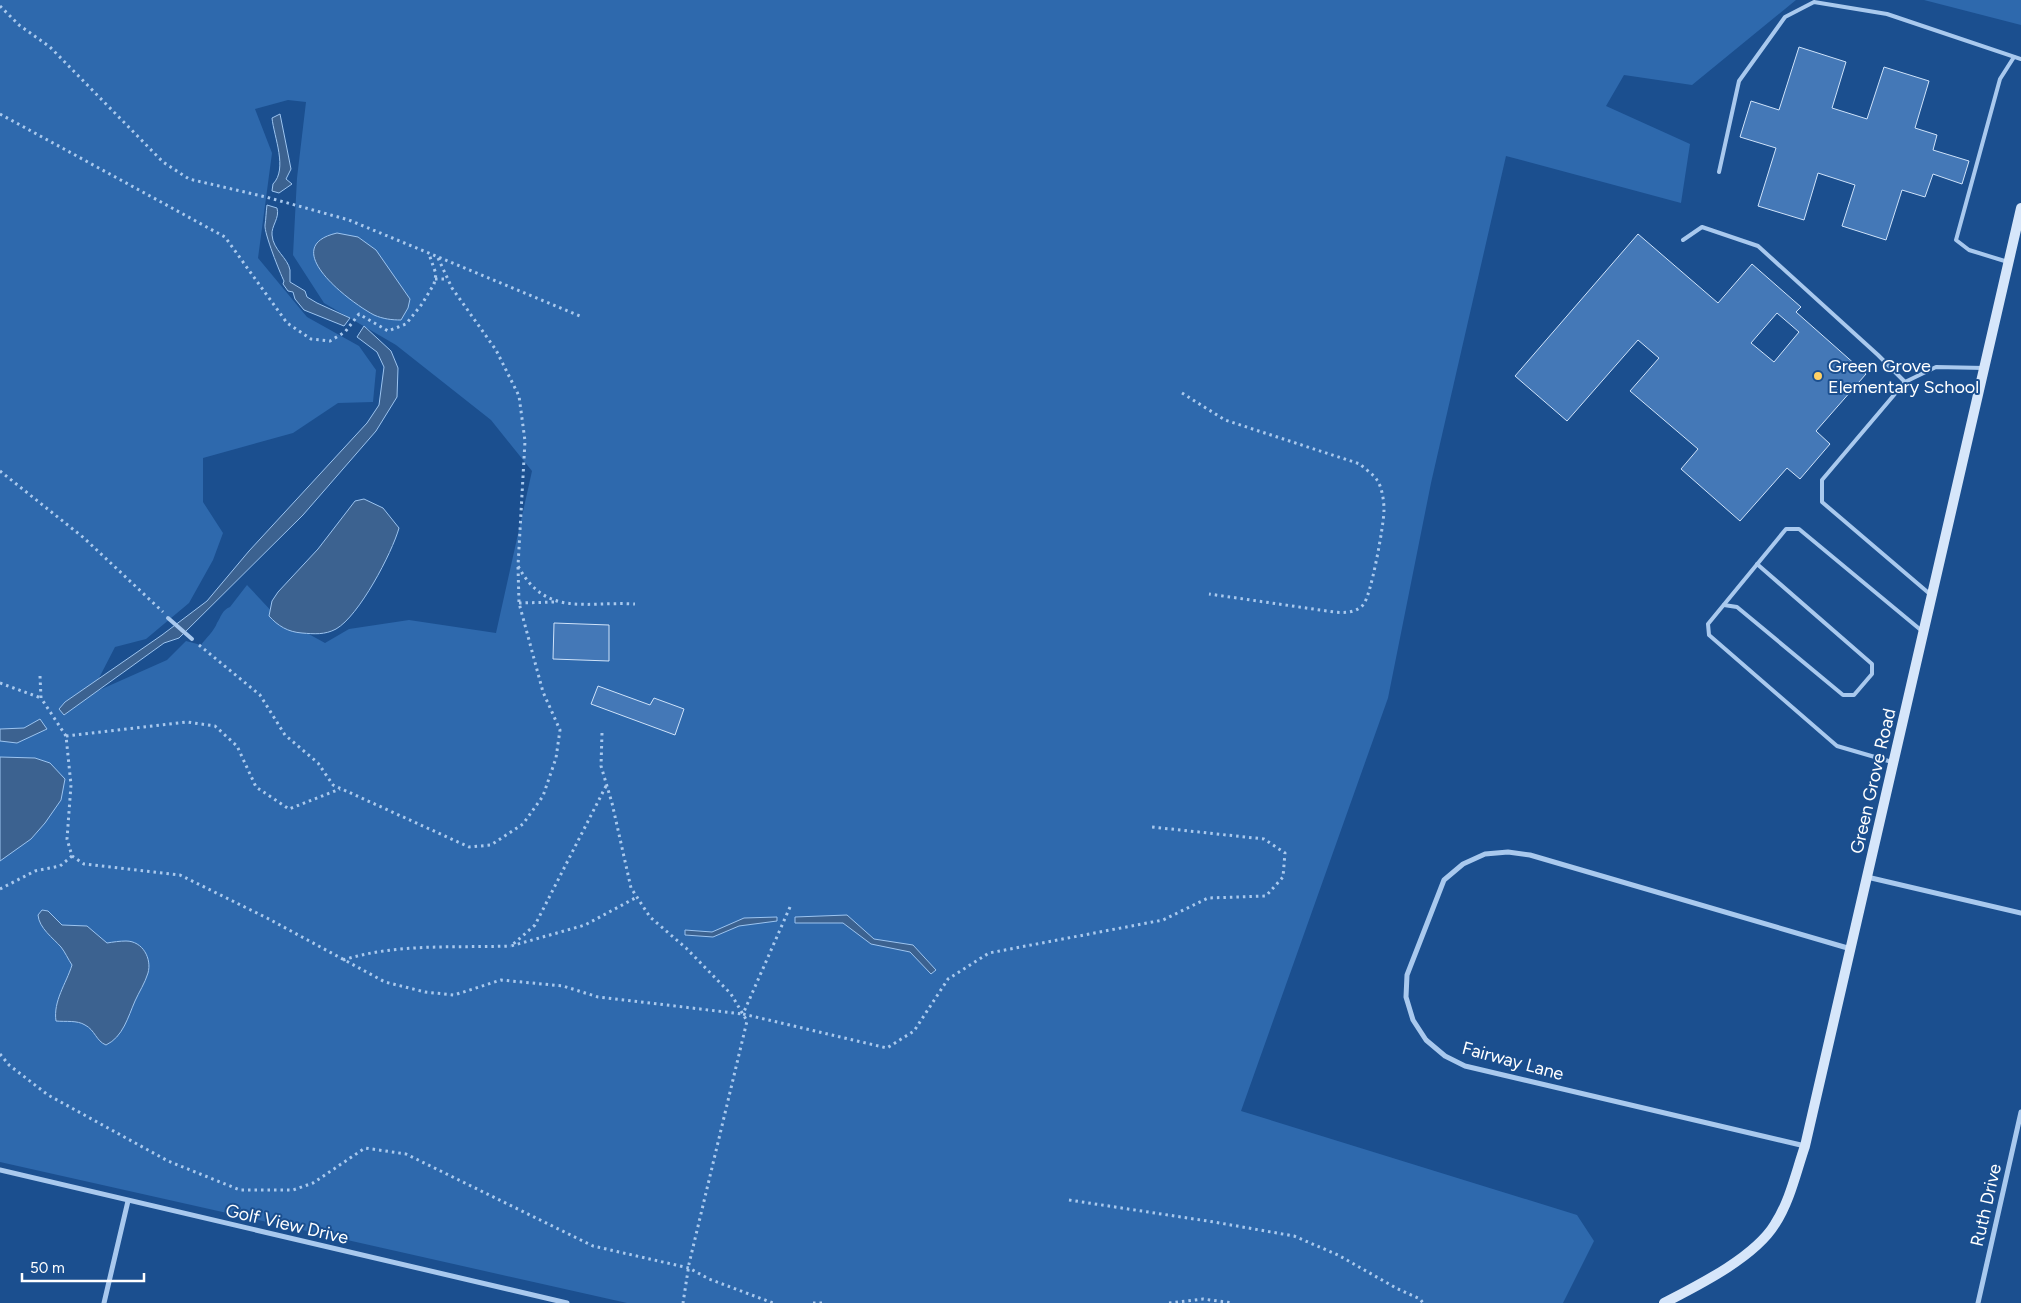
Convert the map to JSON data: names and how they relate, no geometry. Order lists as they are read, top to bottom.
{
  "streets": {
    "street": [
      "Green Grove Road",
      "Fairway Lane",
      "Ruth Drive",
      "Golf View Drive"
    ]
  },
  "crossings": [
    ["Green Grove Road", "Fairway Lane"]
  ],
  "places": ["Green Grove Elementary School"],
  "scale_bar": "50 m"
}
